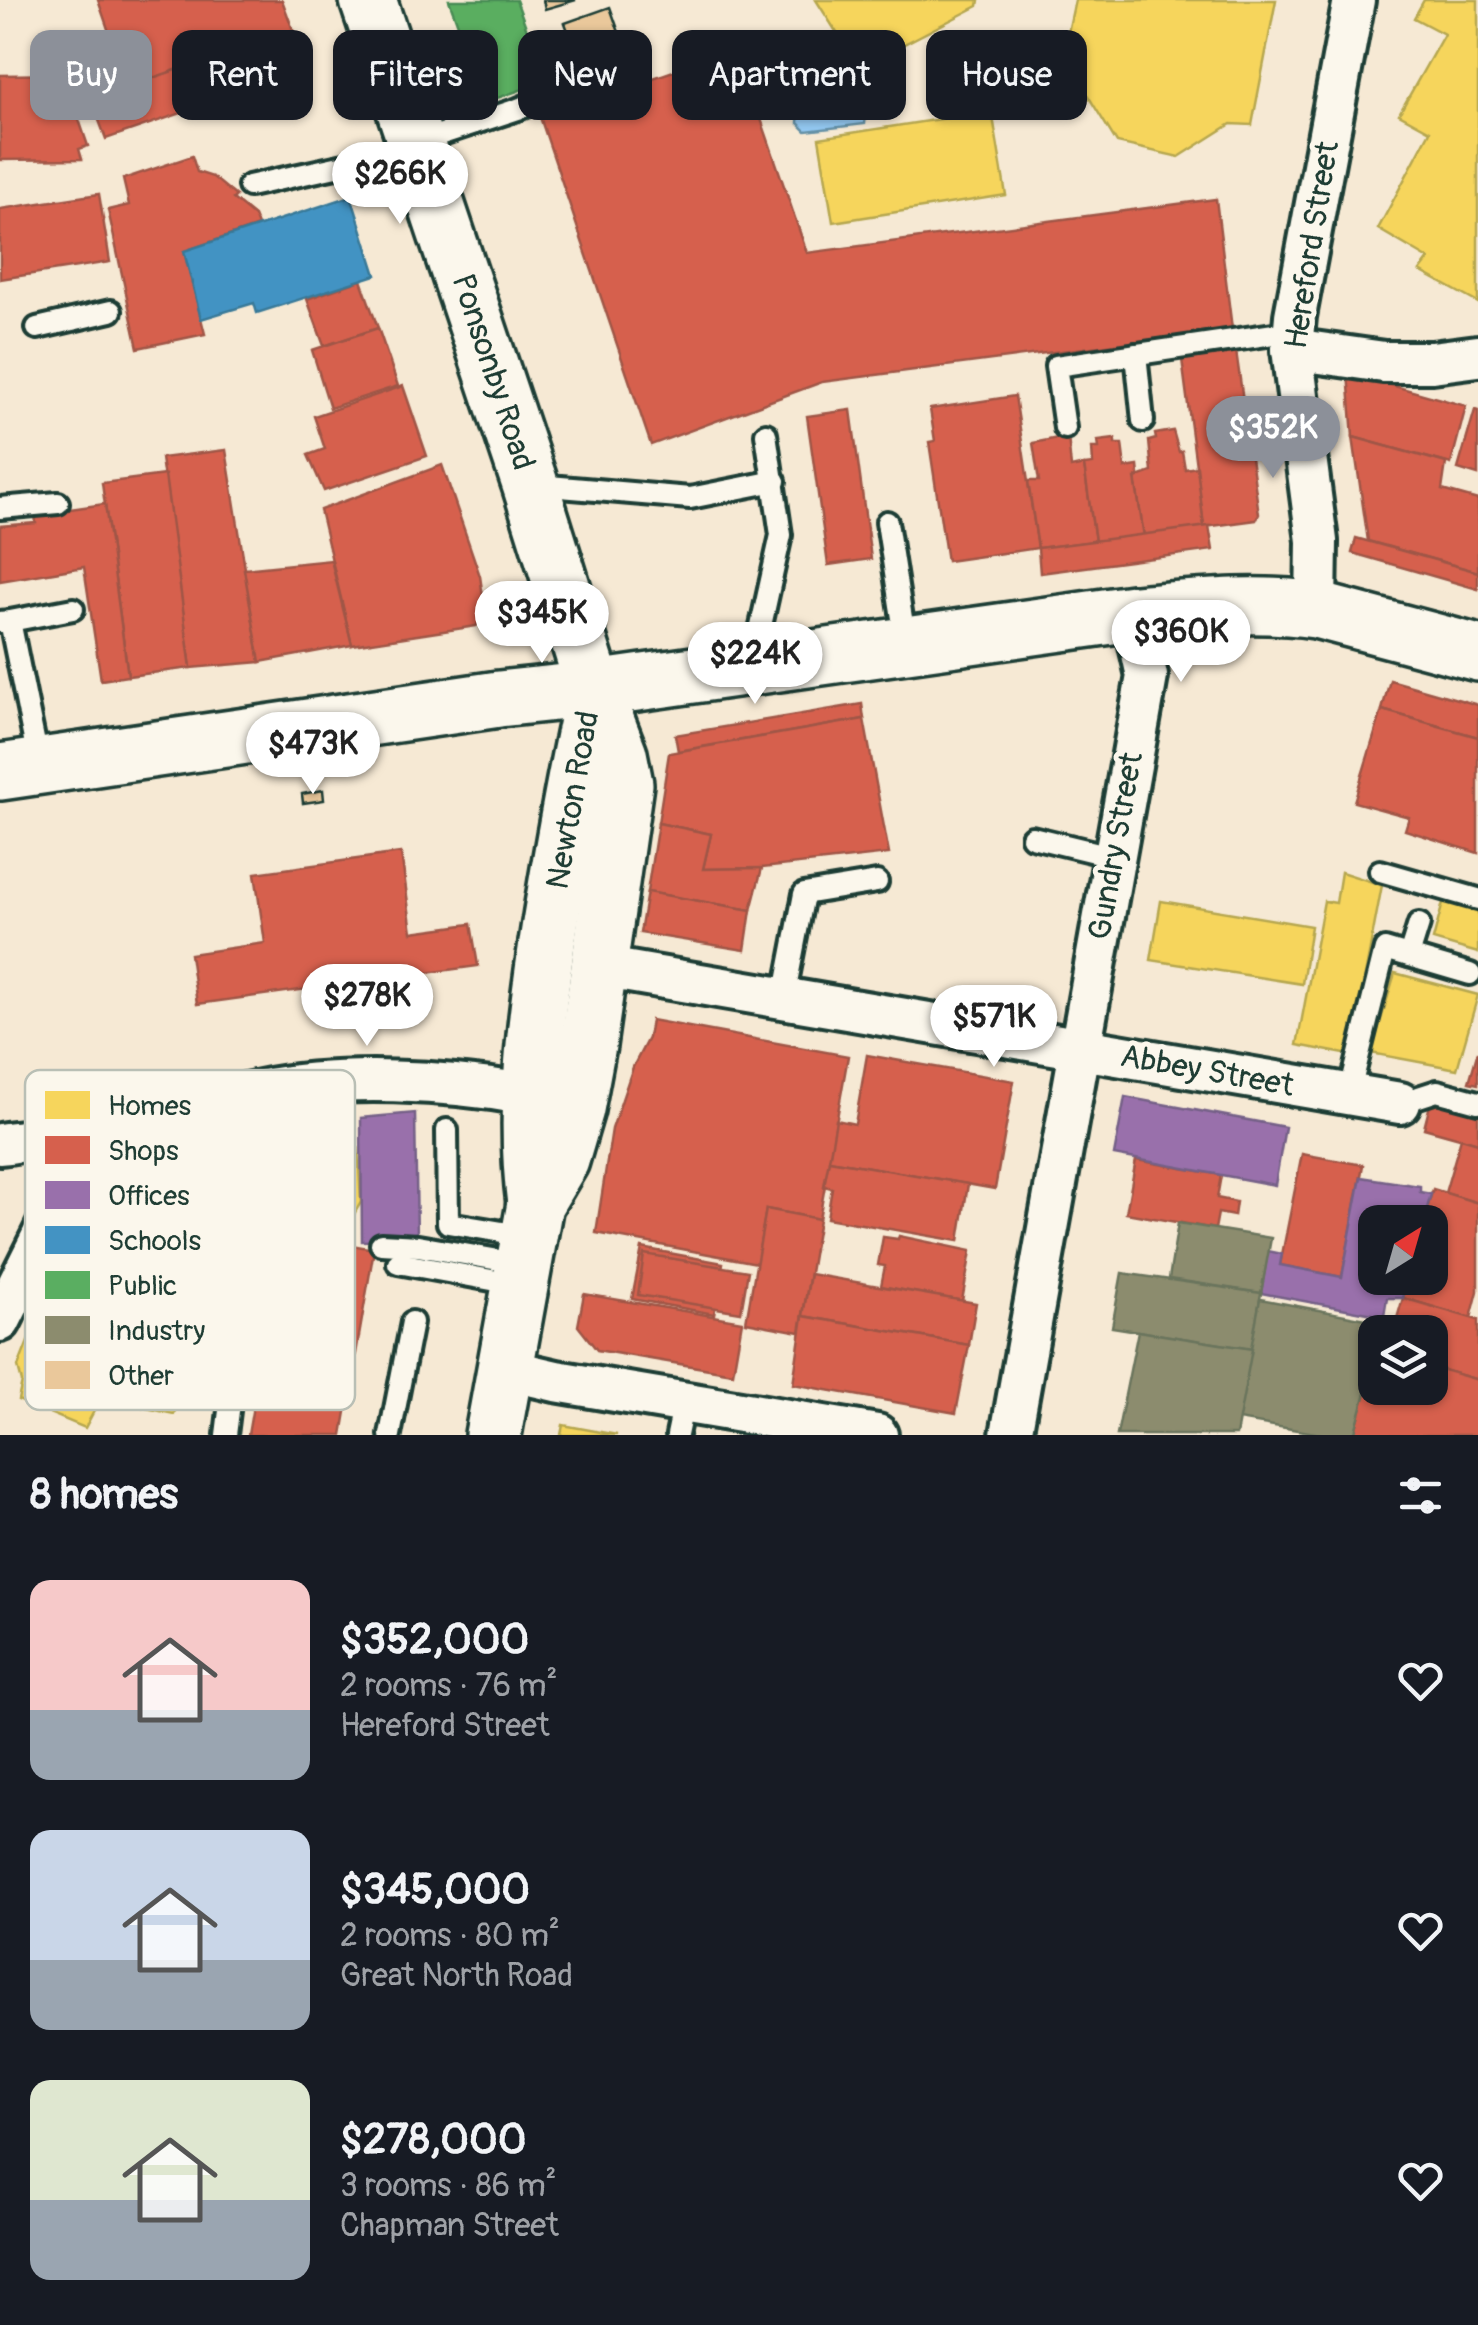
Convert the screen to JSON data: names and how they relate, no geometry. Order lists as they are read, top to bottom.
{
  "streets": {
    "main road": ["Ponsonby Road", "Newton Road"],
    "street": ["Hereford Street", "Gundry Street", "Abbey Street"]
  },
  "crossings": [
    ["Ponsonby Road", "Newton Road"],
    ["Newton Road", "Abbey Street"],
    ["Gundry Street", "Abbey Street"]
  ],
  "legend": [
    "Homes",
    "Shops",
    "Offices",
    "Schools",
    "Public",
    "Industry",
    "Other"
  ],
  "north": "top right",
  "page": {
    "chip": [
      "Buy",
      "Rent",
      "Filters",
      "New",
      "Apartment",
      "House"
    ],
    "price": [
      "$266K",
      "$352K",
      "$345K",
      "$360K",
      "$224K",
      "$473K",
      "$278K",
      "$571K"
    ],
    "heading": "8 homes",
    "list": [
      {
        "name": "$352,000",
        "note": "2 rooms · 76 m² · Hereford Street"
      },
      {
        "name": "$345,000",
        "note": "2 rooms · 80 m² · Great North Road"
      },
      {
        "name": "$278,000",
        "note": "3 rooms · 86 m² · Chapman Street"
      }
    ]
  }
}
